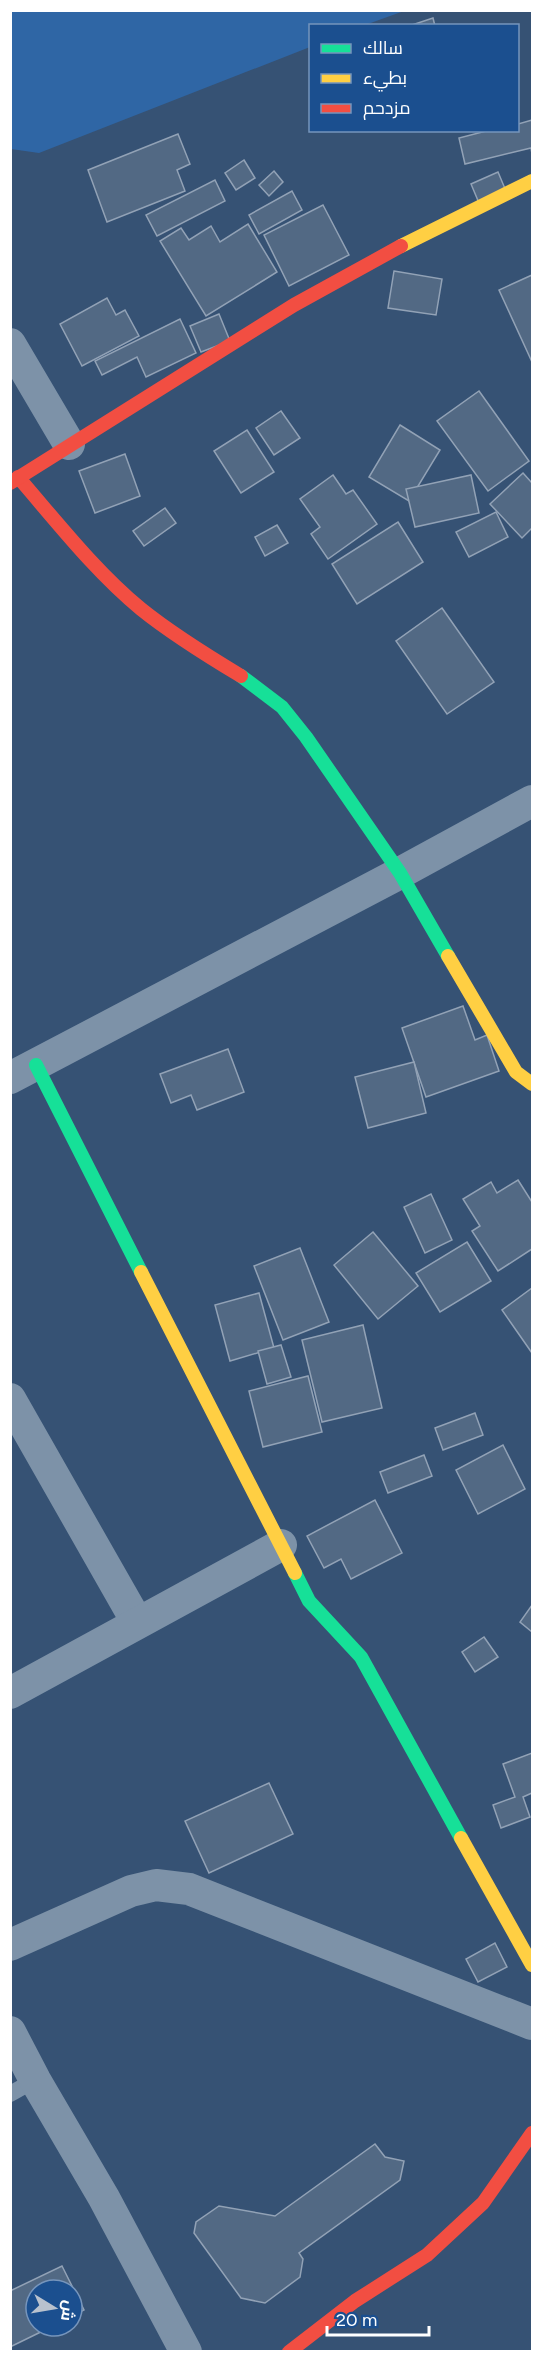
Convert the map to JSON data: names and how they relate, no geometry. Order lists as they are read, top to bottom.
{
  "legend": ["سالك", "بطيء", "مزدحم"],
  "scale_bar": "20 m",
  "north": "right"
}
